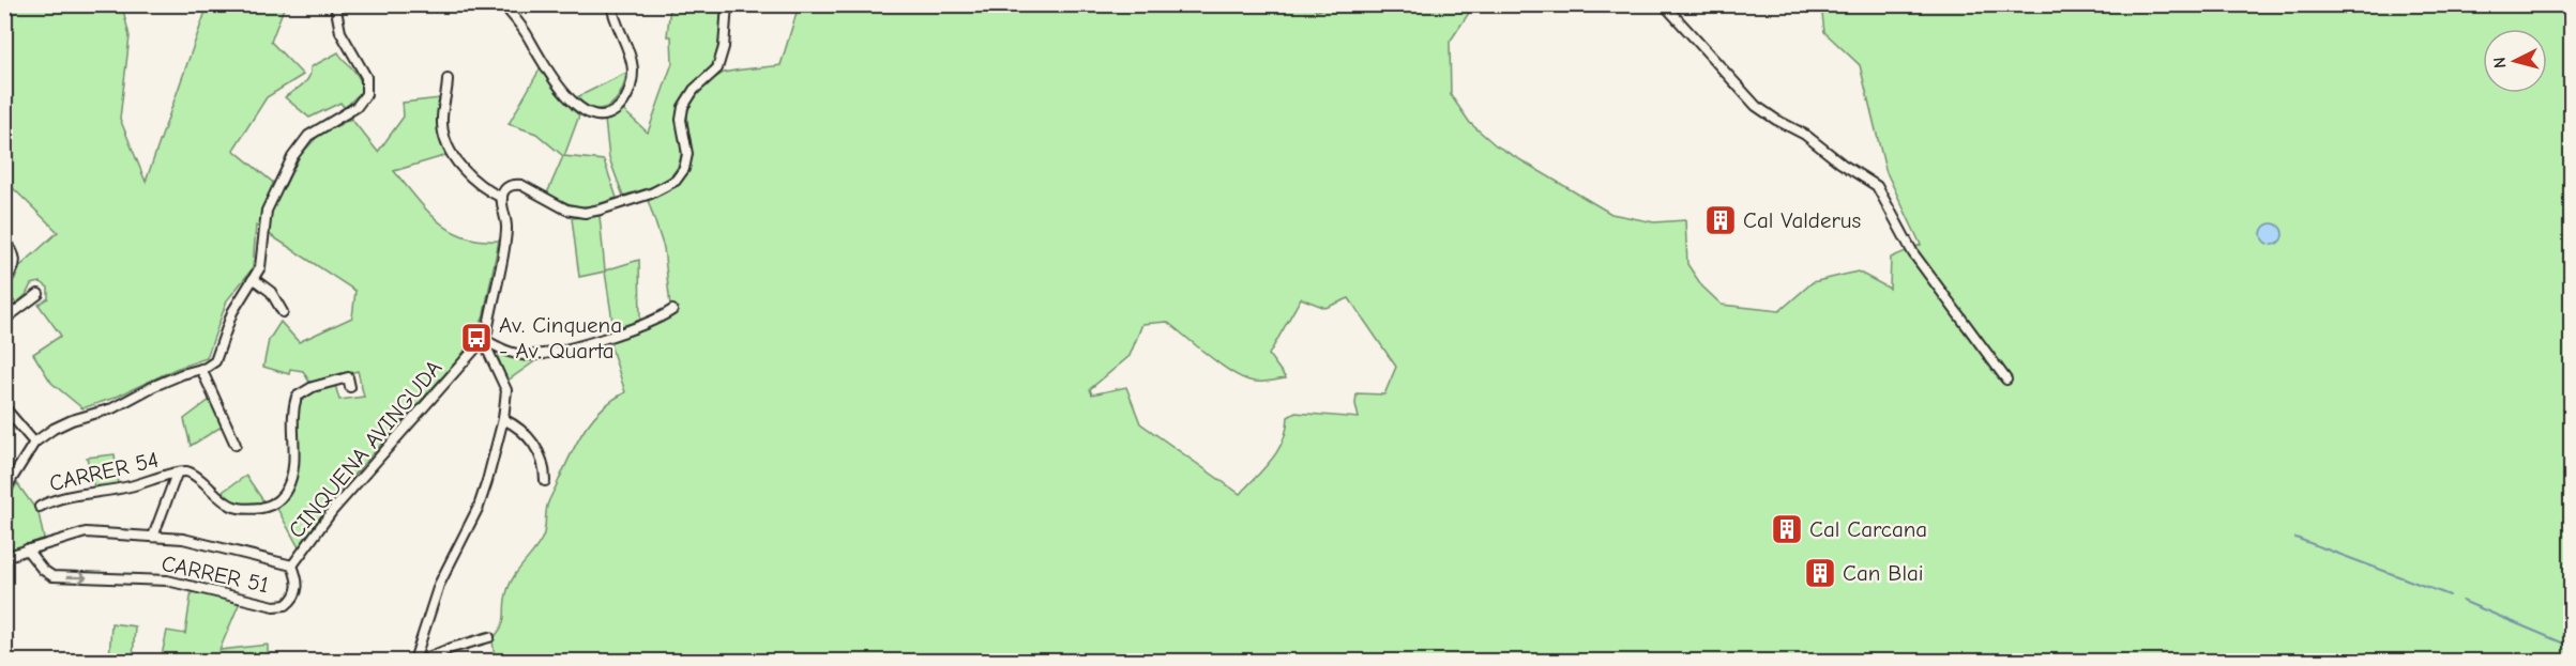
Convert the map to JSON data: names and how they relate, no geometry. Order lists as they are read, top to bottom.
{
  "streets": {
    "street": ["CINQUENA AVINGUDA", "CARRER 54", "CARRER 51"]
  },
  "crossings": [
    ["CINQUENA AVINGUDA", "CARRER 51"]
  ],
  "one_way": ["CARRER 51"],
  "places": {
    "building": ["Cal Valderus", "Cal Carcana", "Can Blai"],
    "bus stop": ["Av. Cinquena - Av. Quarta"]
  },
  "north": "left"
}
